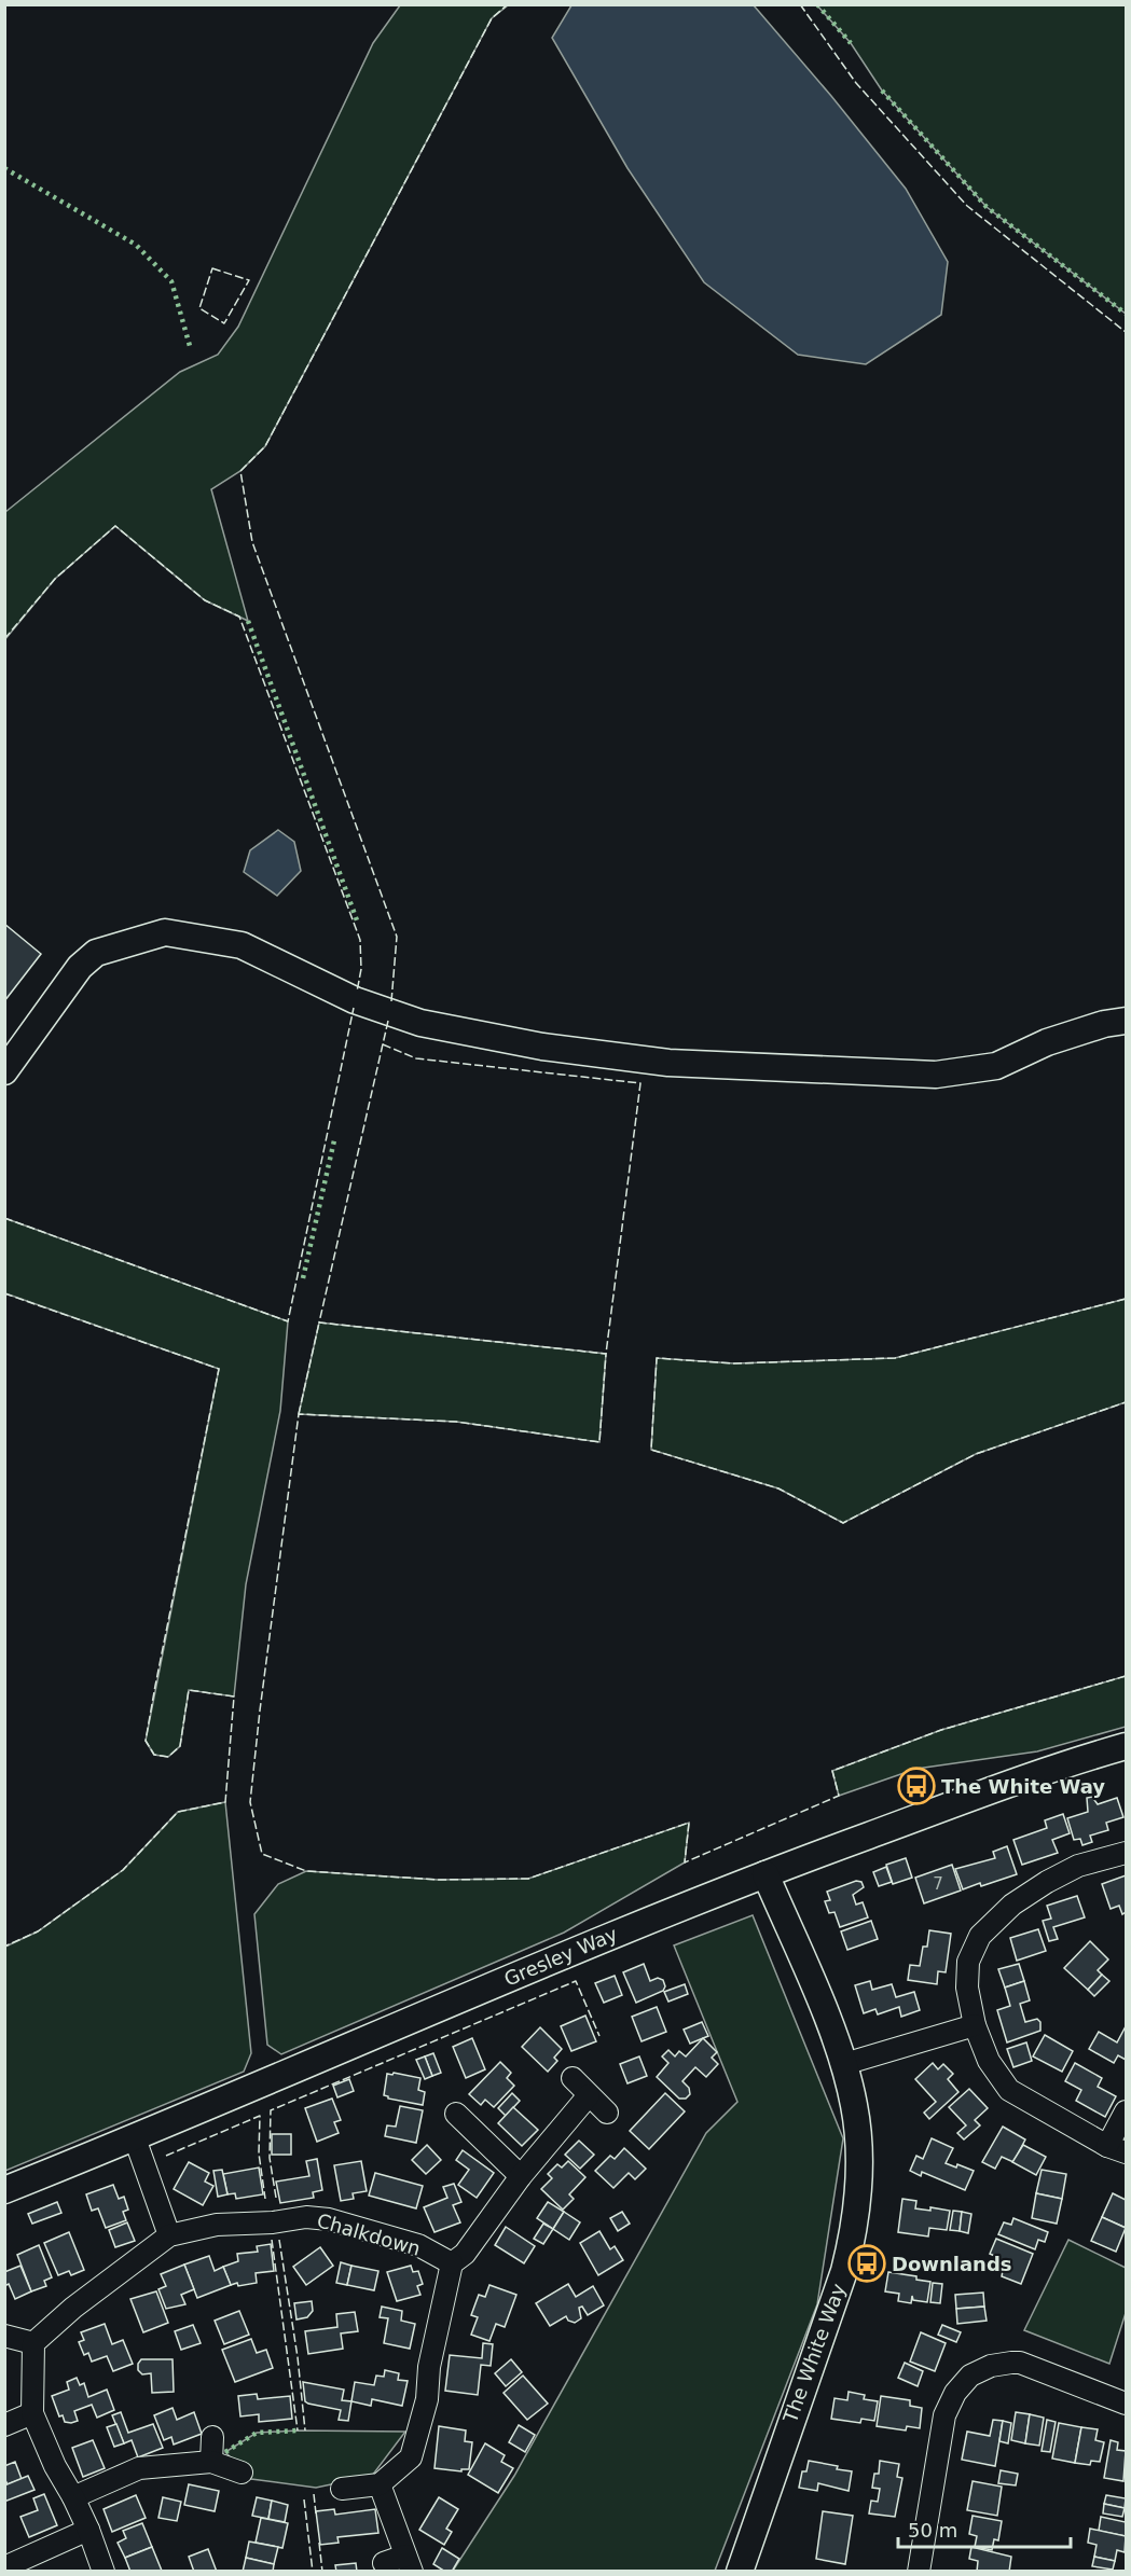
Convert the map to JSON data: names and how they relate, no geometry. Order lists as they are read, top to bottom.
{
  "streets": {
    "street": ["Gresley Way", "Chalkdown", "The White Way"]
  },
  "crossings": [
    ["Gresley Way", "The White Way"]
  ],
  "places": {
    "bus stop": ["The White Way", "Downlands"]
  },
  "house_numbers": ["7"],
  "scale_bar": "50 m"
}
